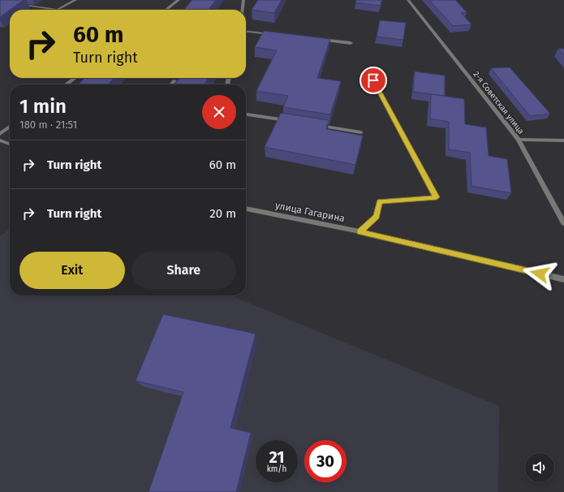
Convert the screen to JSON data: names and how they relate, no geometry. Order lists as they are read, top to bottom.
{
  "streets": {
    "street": ["2-я Советская улица", "улица Гагарина"]
  },
  "page": {
    "turn": ["60 m", "Turn right"],
    "heading": ["1 min", "180 m · 21:51"],
    "list": [
      {
        "name": "Turn right",
        "value": "60 m"
      },
      {
        "name": "Turn right",
        "value": "20 m"
      }
    ],
    "buttons": ["Exit", "Share"],
    "speed": "21 km/h",
    "limit": "30"
  }
}
